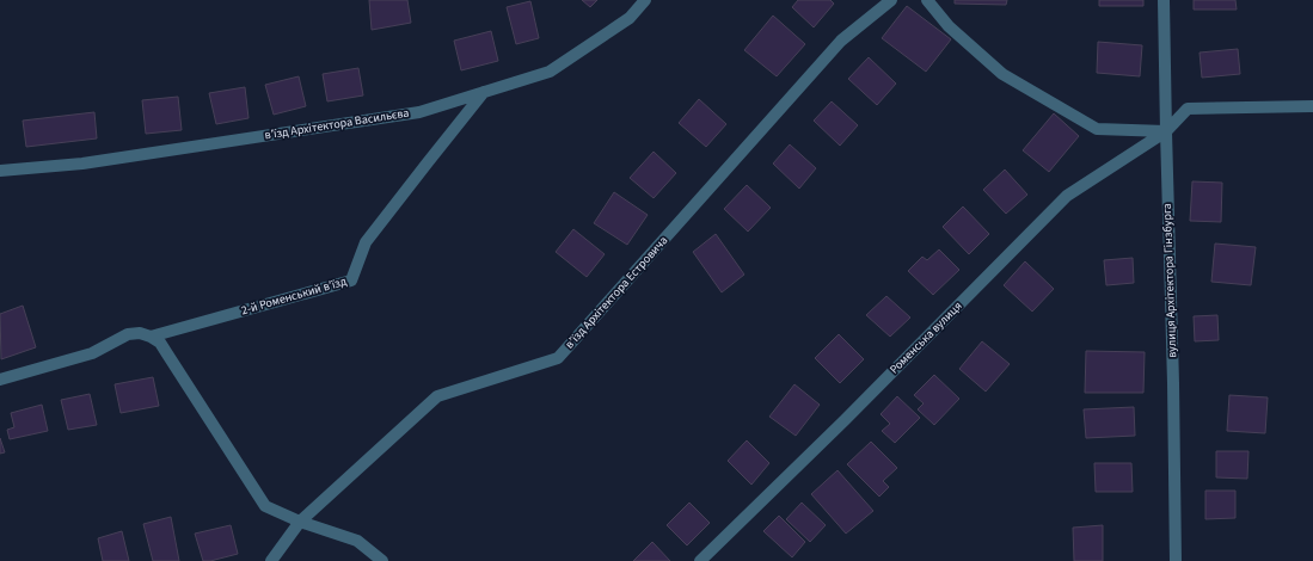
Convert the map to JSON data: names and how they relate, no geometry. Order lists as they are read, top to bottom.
{
  "streets": {
    "street": [
      "в’їзд Архітектора Васильєва",
      "вулиця Архітектора Гінзбурга",
      "в’їзд Архітектора Естровича",
      "2-й Роменський в’їзд",
      "Роменська вулиця"
    ]
  },
  "crossings": [
    ["в’їзд Архітектора Васильєва", "2-й Роменський в’їзд"],
    ["вулиця Архітектора Гінзбурга", "Роменська вулиця"]
  ]
}
